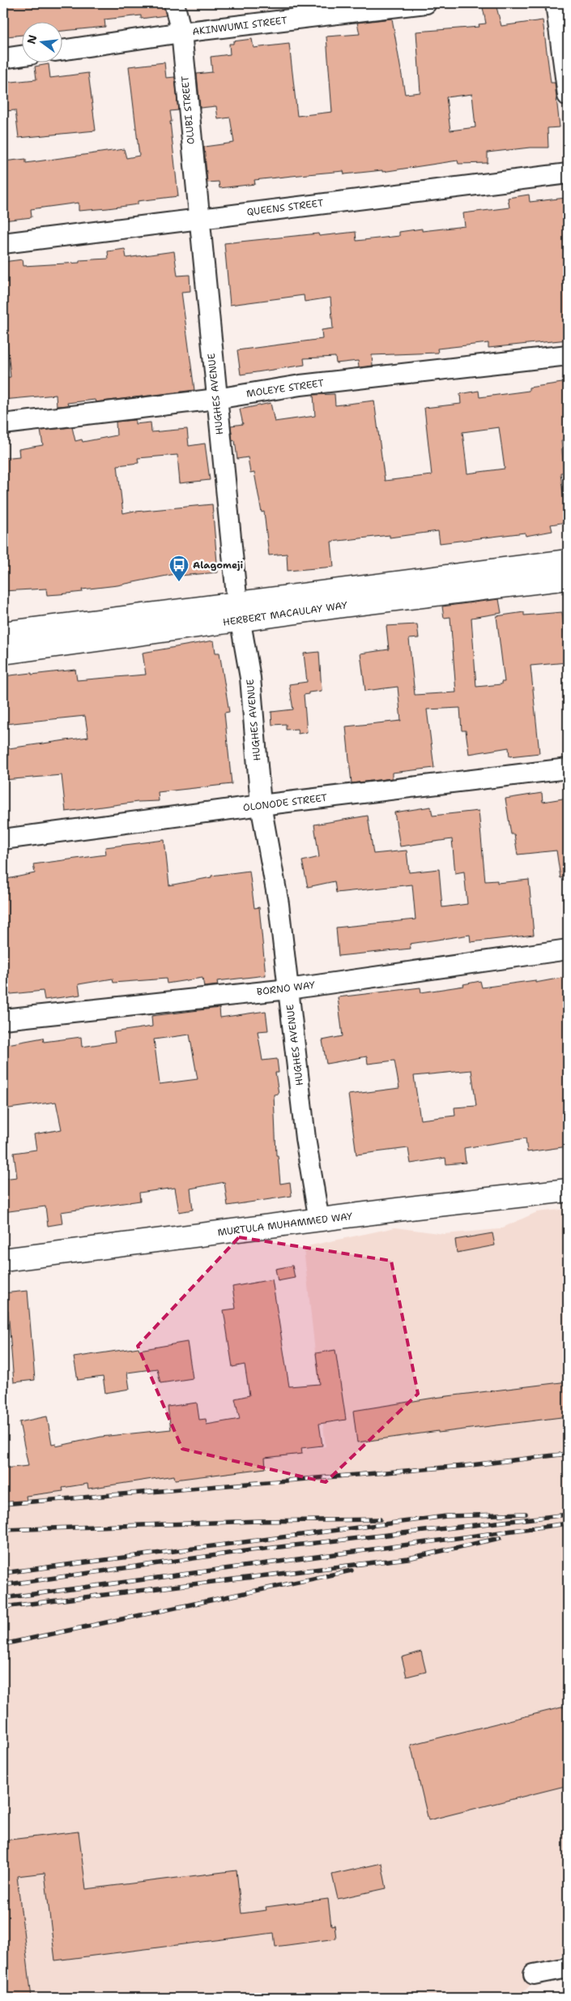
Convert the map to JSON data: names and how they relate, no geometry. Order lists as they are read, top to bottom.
{
  "streets": {
    "main road": ["HERBERT MACAULAY WAY", "MURTULA MUHAMMED WAY"],
    "street": [
      "AKINWUMI STREET",
      "OLUBI STREET",
      "QUEENS STREET",
      "MOLEYE STREET",
      "HUGHES AVENUE",
      "OLONODE STREET",
      "BORNO WAY"
    ]
  },
  "crossings": [
    ["AKINWUMI STREET", "OLUBI STREET"],
    ["OLUBI STREET", "QUEENS STREET"],
    ["OLUBI STREET", "HUGHES AVENUE"],
    ["QUEENS STREET", "HUGHES AVENUE"],
    ["MOLEYE STREET", "HUGHES AVENUE"],
    ["HUGHES AVENUE", "HERBERT MACAULAY WAY"],
    ["HUGHES AVENUE", "OLONODE STREET"],
    ["HUGHES AVENUE", "BORNO WAY"],
    ["HUGHES AVENUE", "MURTULA MUHAMMED WAY"]
  ],
  "places": {
    "bus stop": ["Alagomeji"]
  },
  "north": "left"
}
